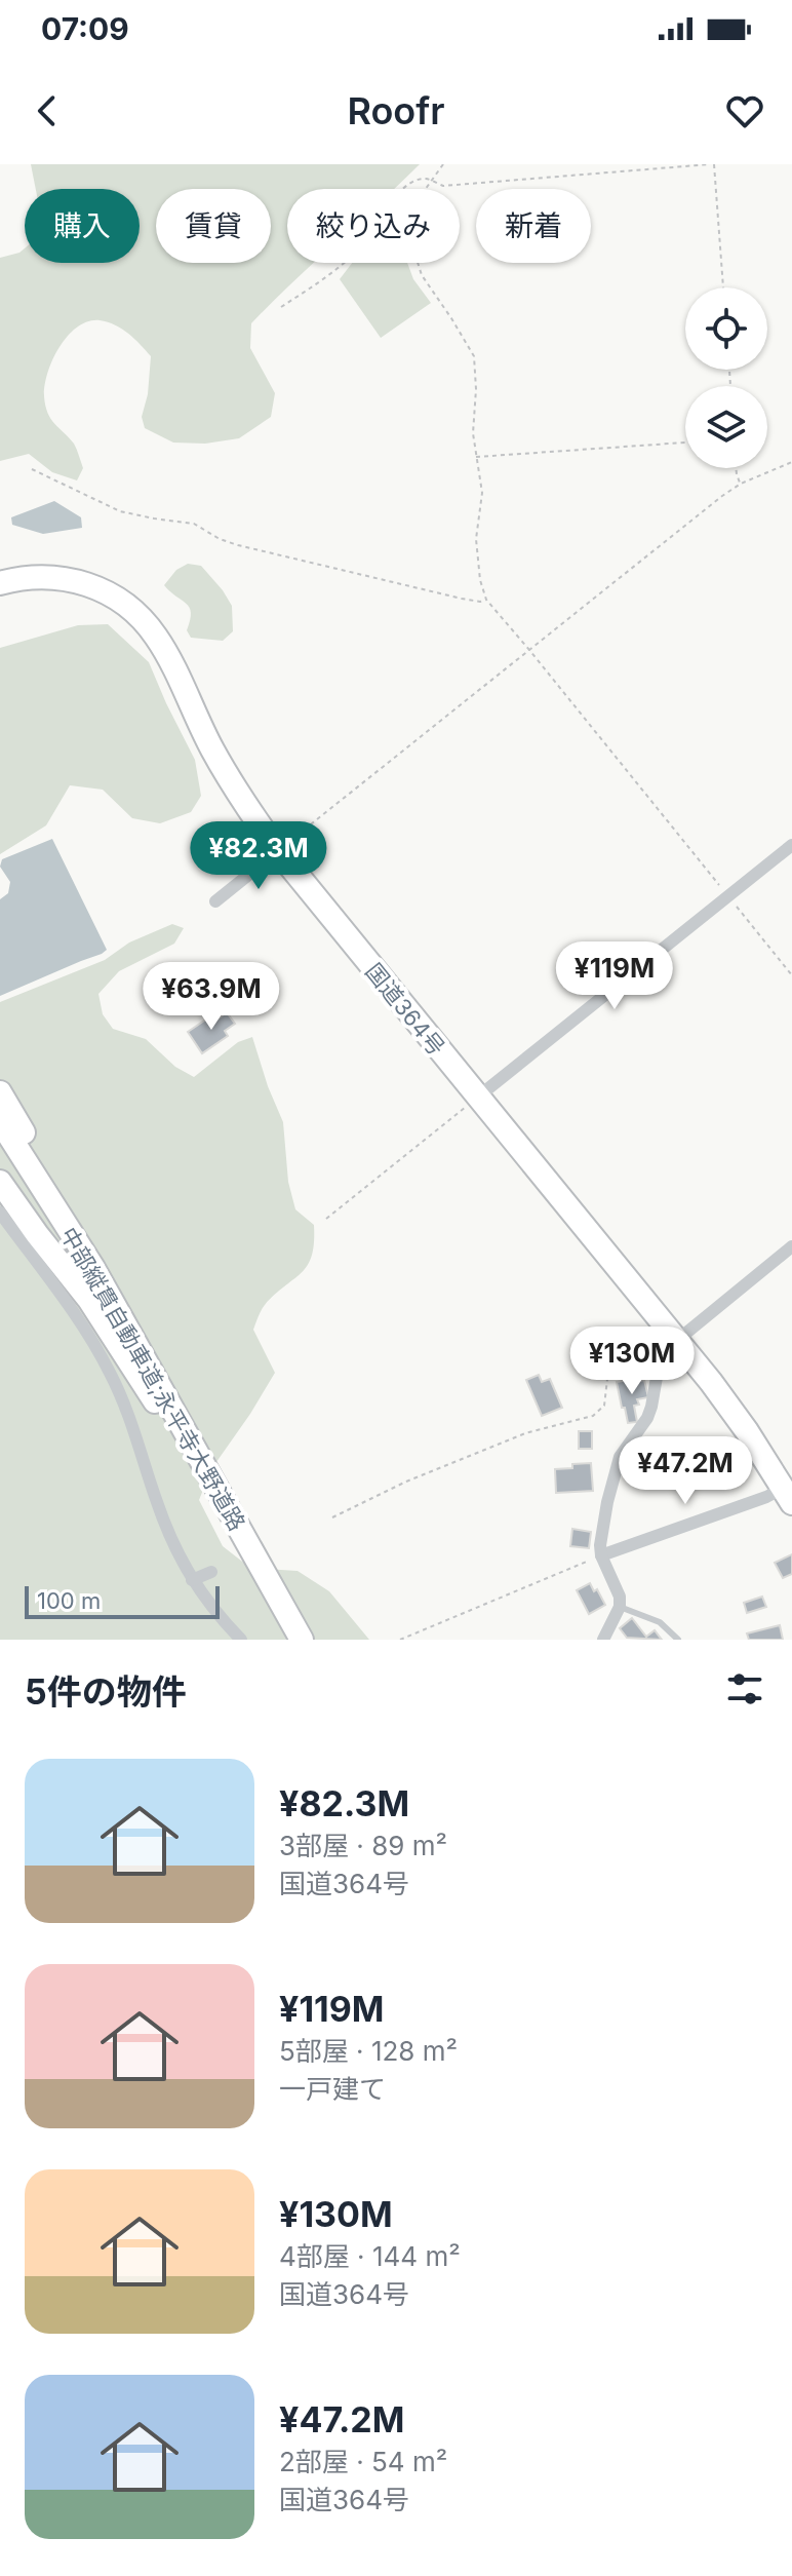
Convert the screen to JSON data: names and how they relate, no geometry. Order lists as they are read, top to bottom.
{
  "streets": {
    "highway": ["国道364号", "中部縦貫自動車道;永平寺大野道路"]
  },
  "scale_bar": "100 m",
  "page": {
    "status": "07:09",
    "header": "Roofr",
    "chip": [
      "購入",
      "賃貸",
      "絞り込み",
      "新着"
    ],
    "price": [
      "¥82.3M",
      "¥119M",
      "¥63.9M",
      "¥130M",
      "¥47.2M"
    ],
    "scale": "100 m",
    "heading": "5件の物件",
    "list": [
      {
        "name": "¥82.3M",
        "note": "3部屋 · 89 m² · 国道364号"
      },
      {
        "name": "¥119M",
        "note": "5部屋 · 128 m² · 一戸建て"
      },
      {
        "name": "¥130M",
        "note": "4部屋 · 144 m² · 国道364号"
      },
      {
        "name": "¥47.2M",
        "note": "2部屋 · 54 m² · 国道364号"
      }
    ]
  }
}
